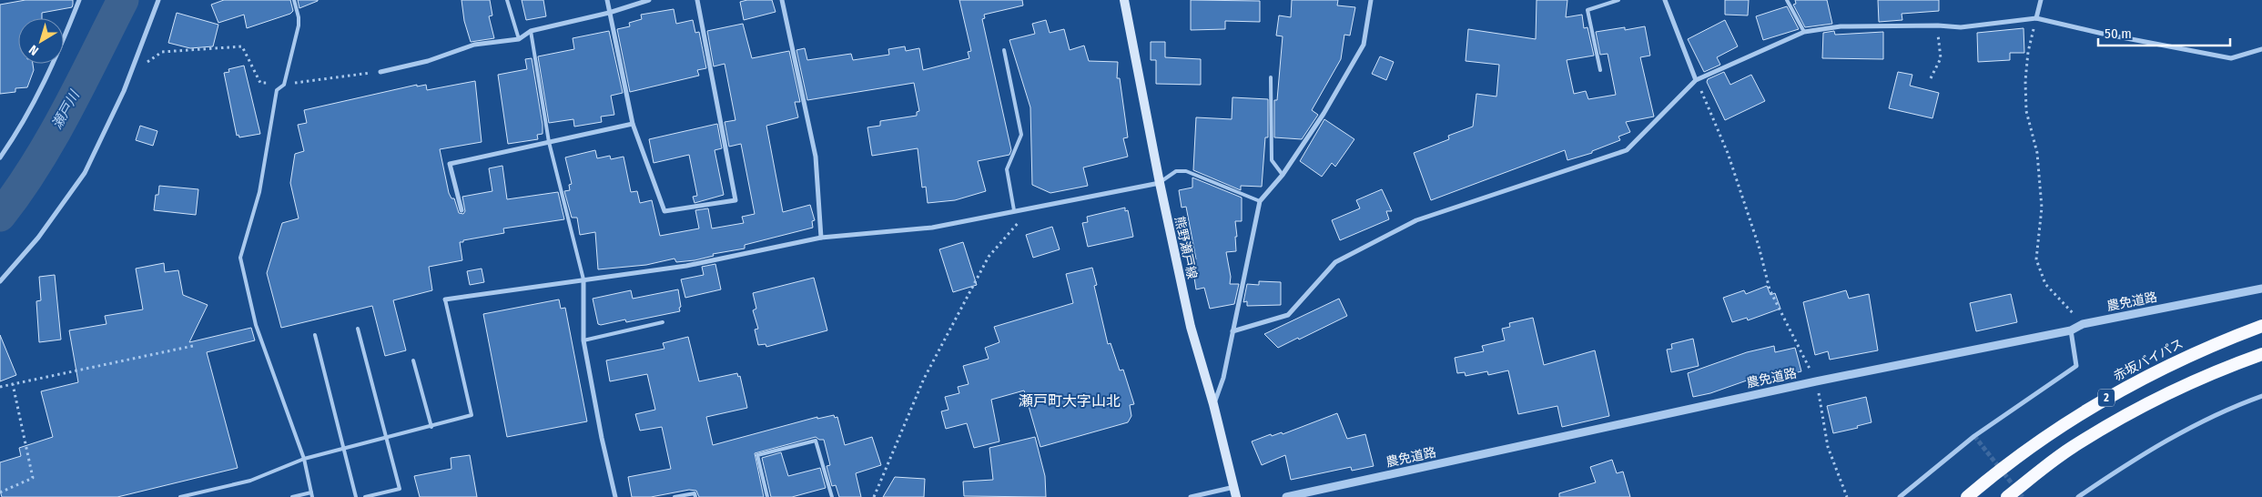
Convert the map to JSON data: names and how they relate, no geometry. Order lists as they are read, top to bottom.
{
  "streets": {
    "highway": ["赤坂バイパス", "2"],
    "main road": ["熊野瀬戸線"],
    "street": ["農免道路"]
  },
  "districts": ["瀬戸町大字山北"],
  "water": ["瀬戸川"],
  "scale_bar": "50 m",
  "north": "bottom left"
}
